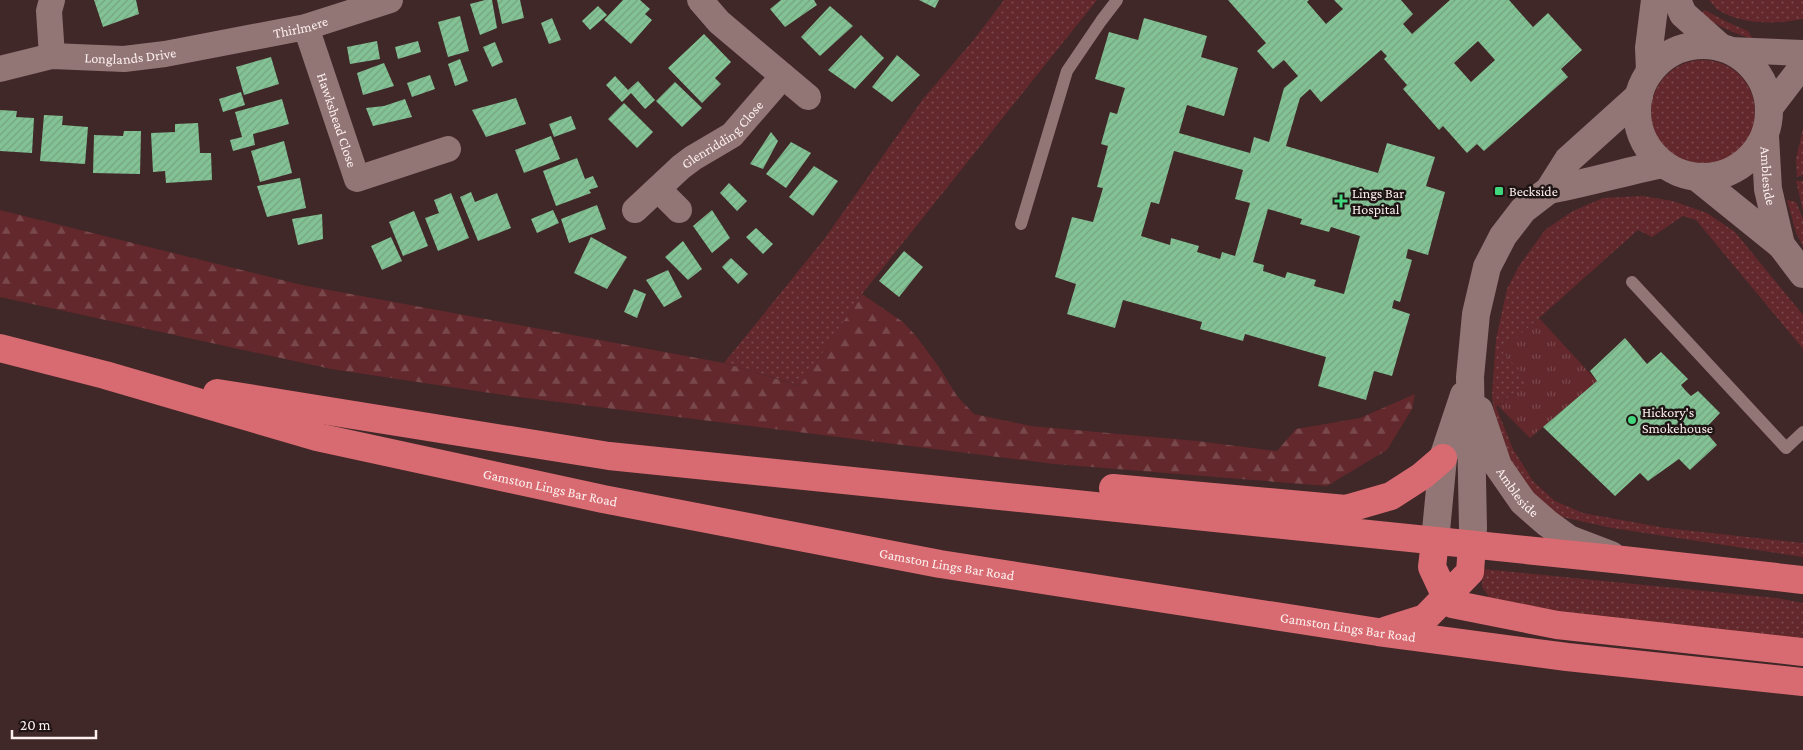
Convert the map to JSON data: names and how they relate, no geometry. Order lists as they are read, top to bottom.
{
  "streets": {
    "highway": ["Gamston Lings Bar Road"],
    "street": [
      "Thirlmere",
      "Longlands Drive",
      "Hawkshead Close",
      "Glenridding Close",
      "Ambleside"
    ]
  },
  "crossings": [
    ["Thirlmere", "Longlands Drive"],
    ["Thirlmere", "Hawkshead Close"],
    ["Ambleside", "Gamston Lings Bar Road"]
  ],
  "places": {
    "transit": ["Beckside"],
    "health": ["Lings Bar Hospital"],
    "other": ["Hickory's Smokehouse"]
  },
  "scale_bar": "20 m"
}
